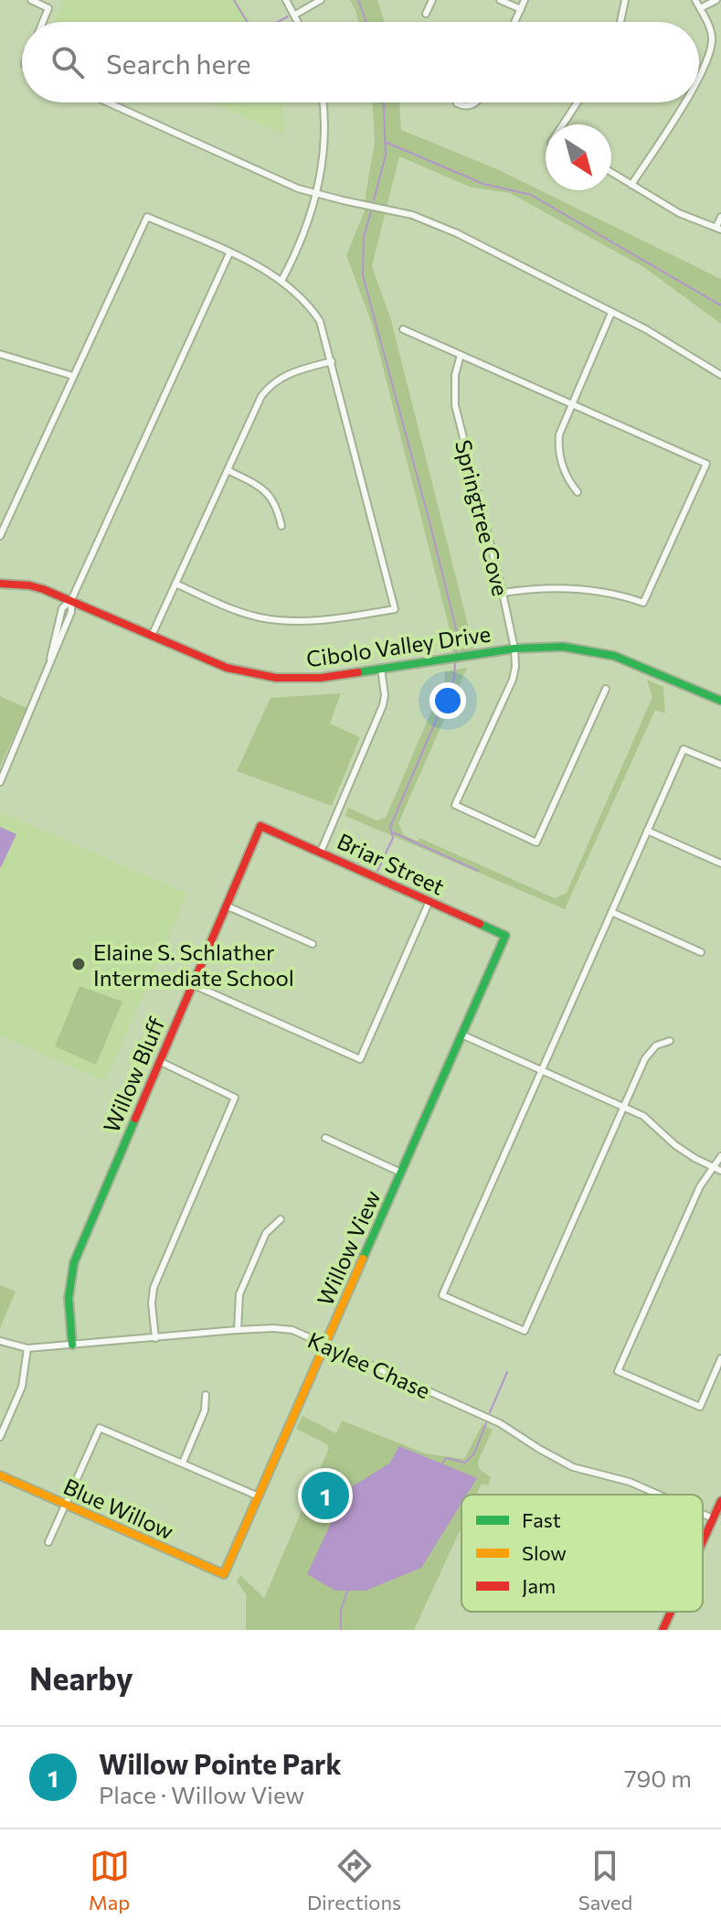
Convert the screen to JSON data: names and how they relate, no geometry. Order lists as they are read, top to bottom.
{
  "streets": {
    "street": [
      "Springtree Cove",
      "Cibolo Valley Drive",
      "Briar Street",
      "Willow Bluff",
      "Willow View",
      "Kaylee Chase",
      "Blue Willow"
    ]
  },
  "crossings": [
    ["Springtree Cove", "Cibolo Valley Drive"],
    ["Briar Street", "Willow Bluff"],
    ["Briar Street", "Willow View"],
    ["Willow Bluff", "Kaylee Chase"],
    ["Willow View", "Kaylee Chase"],
    ["Willow View", "Blue Willow"]
  ],
  "places": ["Elaine S. Schlather Intermediate School"],
  "legend": ["Fast", "Slow", "Jam"],
  "north": "bottom right",
  "page": {
    "search": "Search here",
    "pins": "1",
    "heading": "Nearby",
    "list": [
      {
        "mark": "1",
        "name": "Willow Pointe Park",
        "note": "Place · Willow View",
        "value": "790 m"
      }
    ],
    "nav": ["Map", "Directions", "Saved"]
  }
}
